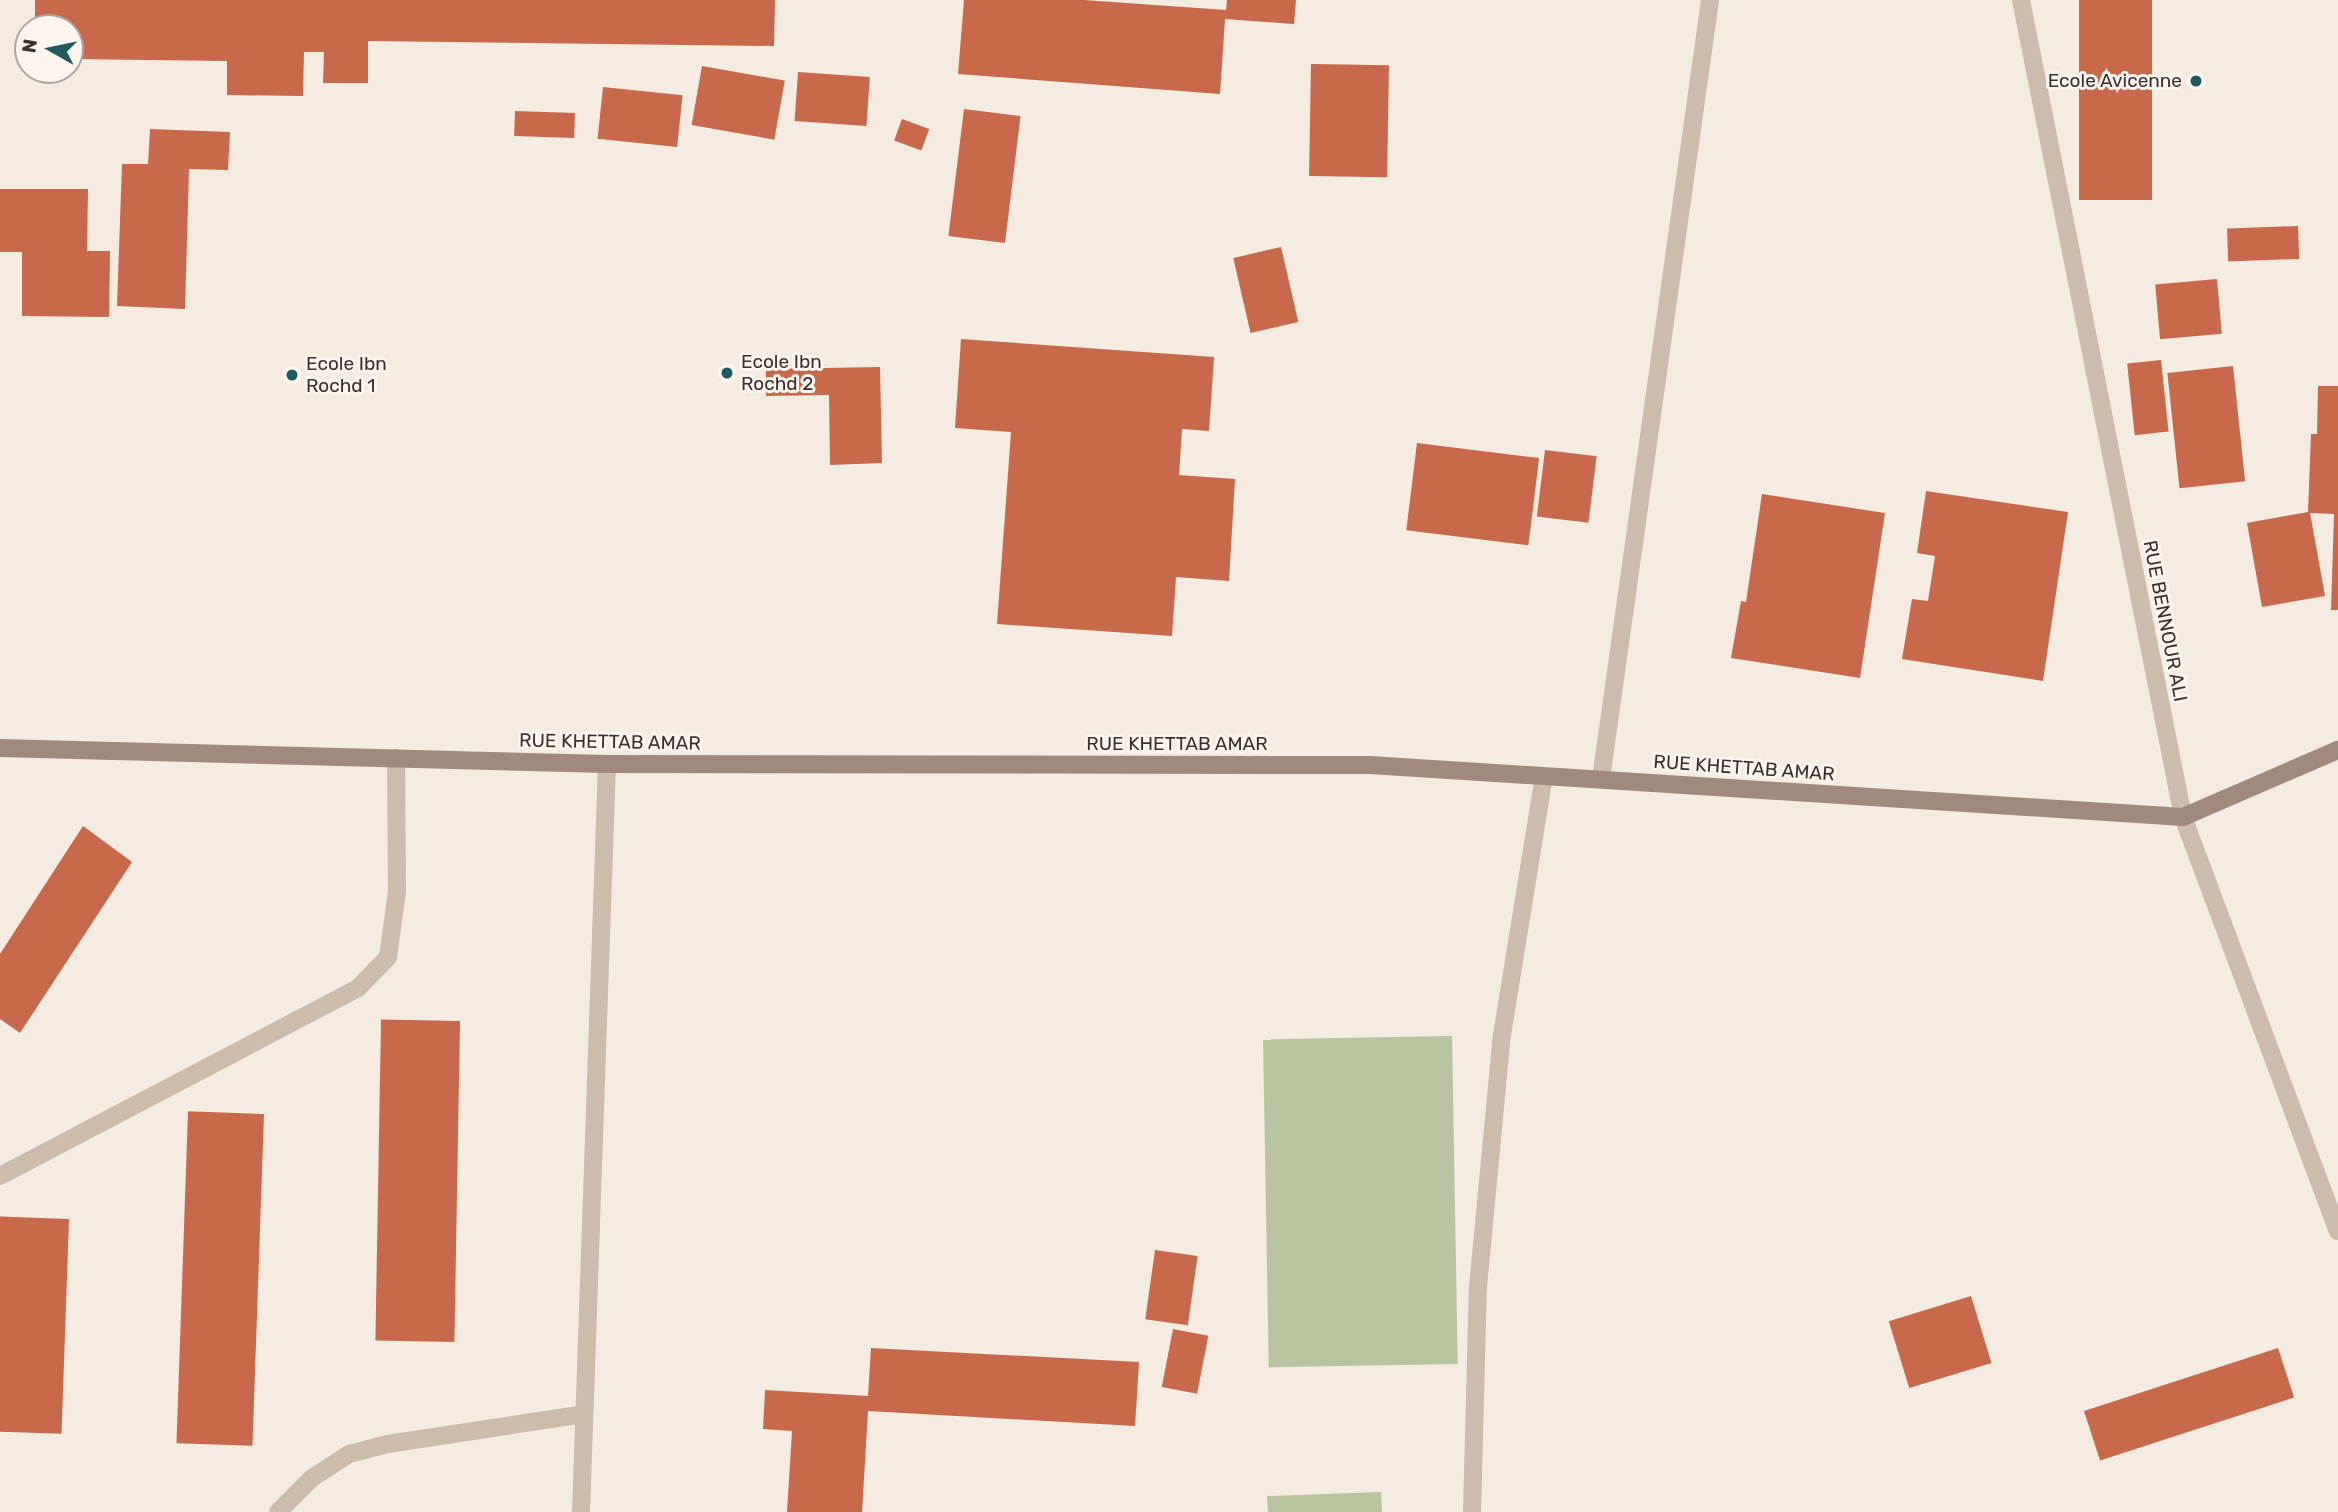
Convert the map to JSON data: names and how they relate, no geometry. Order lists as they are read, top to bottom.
{
  "streets": {
    "main road": ["RUE KHETTAB AMAR"],
    "street": ["RUE BENNOUR ALI"]
  },
  "crossings": [
    ["RUE BENNOUR ALI", "RUE KHETTAB AMAR"]
  ],
  "places": ["Ecole Avicenne", "Ecole Ibn Rochd 2", "Ecole Ibn Rochd 1"],
  "north": "left"
}
